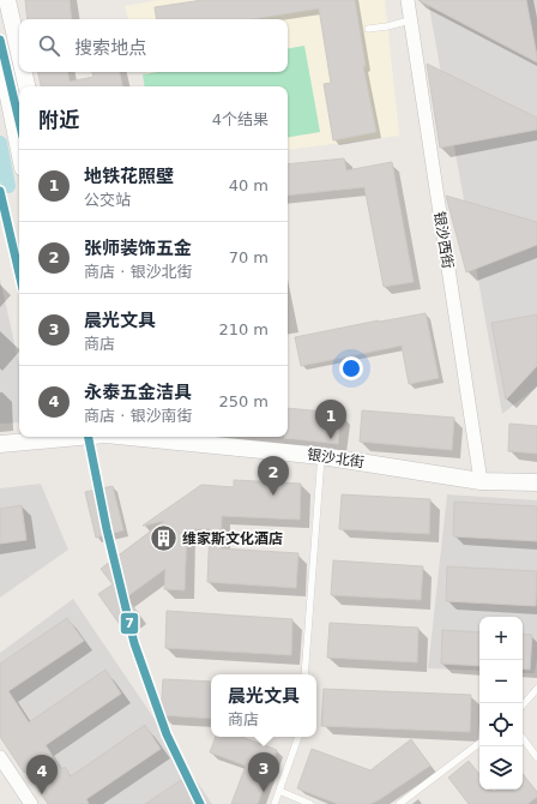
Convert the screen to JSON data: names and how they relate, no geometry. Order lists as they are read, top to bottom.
{
  "streets": {
    "street": ["银沙西街", "银沙北街"]
  },
  "crossings": [
    ["银沙西街", "银沙北街"]
  ],
  "places": {
    "building": ["维家斯文化酒店"]
  },
  "lines": ["transit line 7"],
  "page": {
    "search": "搜索地点",
    "heading": ["附近", "4个结果"],
    "list": [
      {
        "mark": "1",
        "name": "地铁花照壁",
        "note": "公交站",
        "value": "40 m"
      },
      {
        "mark": "2",
        "name": "张师装饰五金",
        "note": "商店 · 银沙北街",
        "value": "70 m"
      },
      {
        "mark": "3",
        "name": "晨光文具",
        "note": "商店",
        "value": "210 m"
      },
      {
        "mark": "4",
        "name": "永泰五金洁具",
        "note": "商店 · 银沙南街",
        "value": "250 m"
      }
    ],
    "pins": [
      "1",
      "2",
      "3",
      "4"
    ],
    "map_buttons": ["+", "−"],
    "popup": ["晨光文具", "商店"]
  }
}
